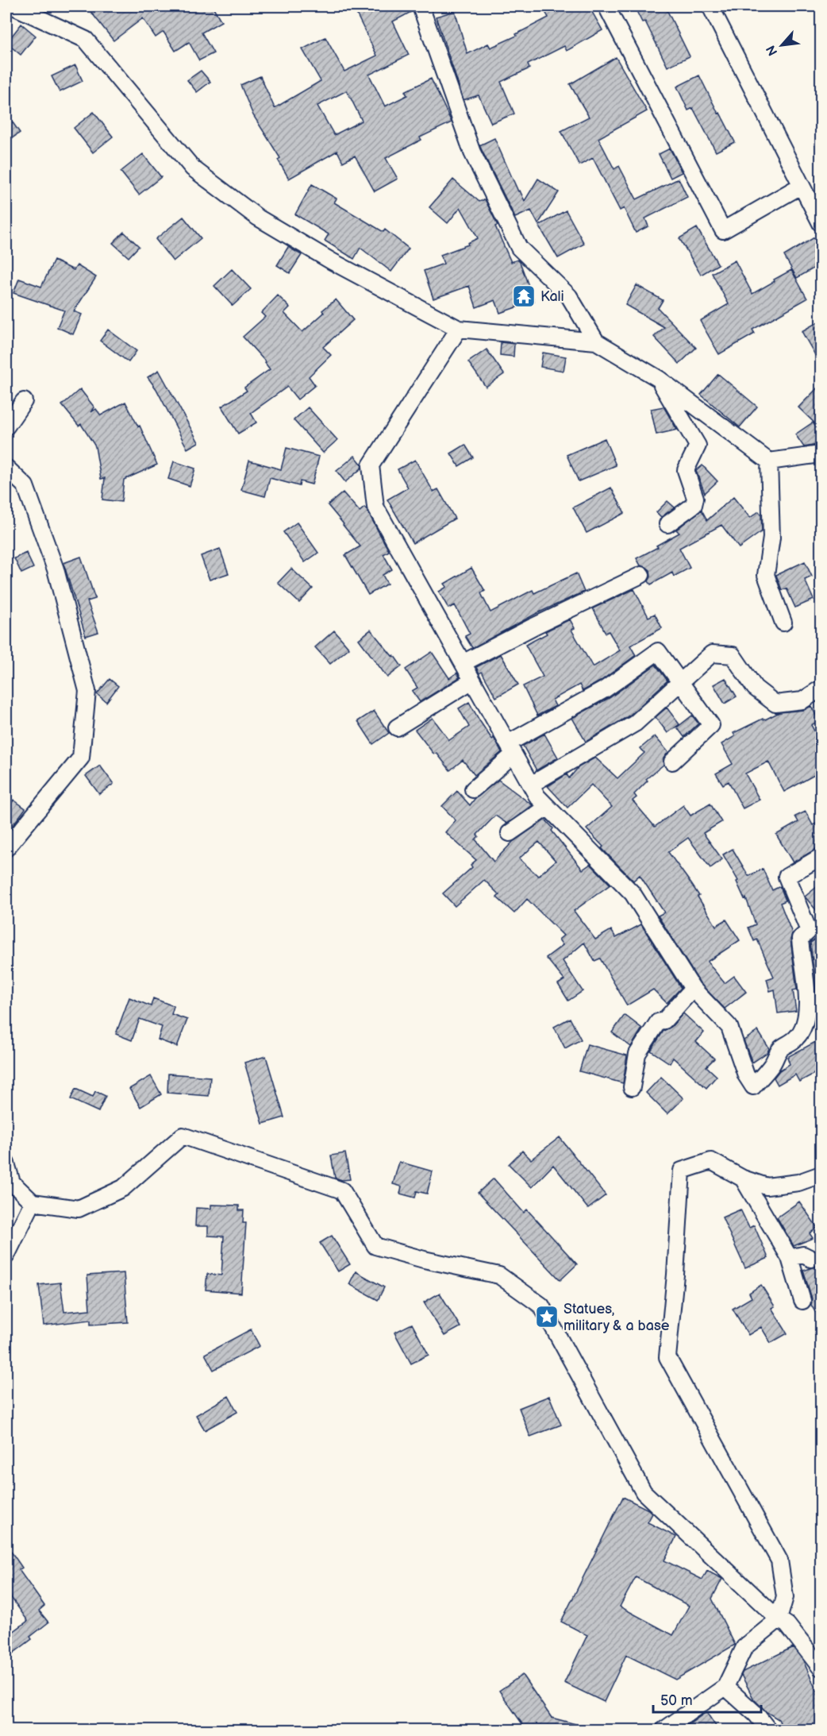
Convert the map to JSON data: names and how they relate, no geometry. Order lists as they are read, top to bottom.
{
  "places": {
    "temple": ["Kali"],
    "place": ["Statues, military & a base"]
  },
  "scale_bar": "50 m",
  "north": "bottom left"
}
